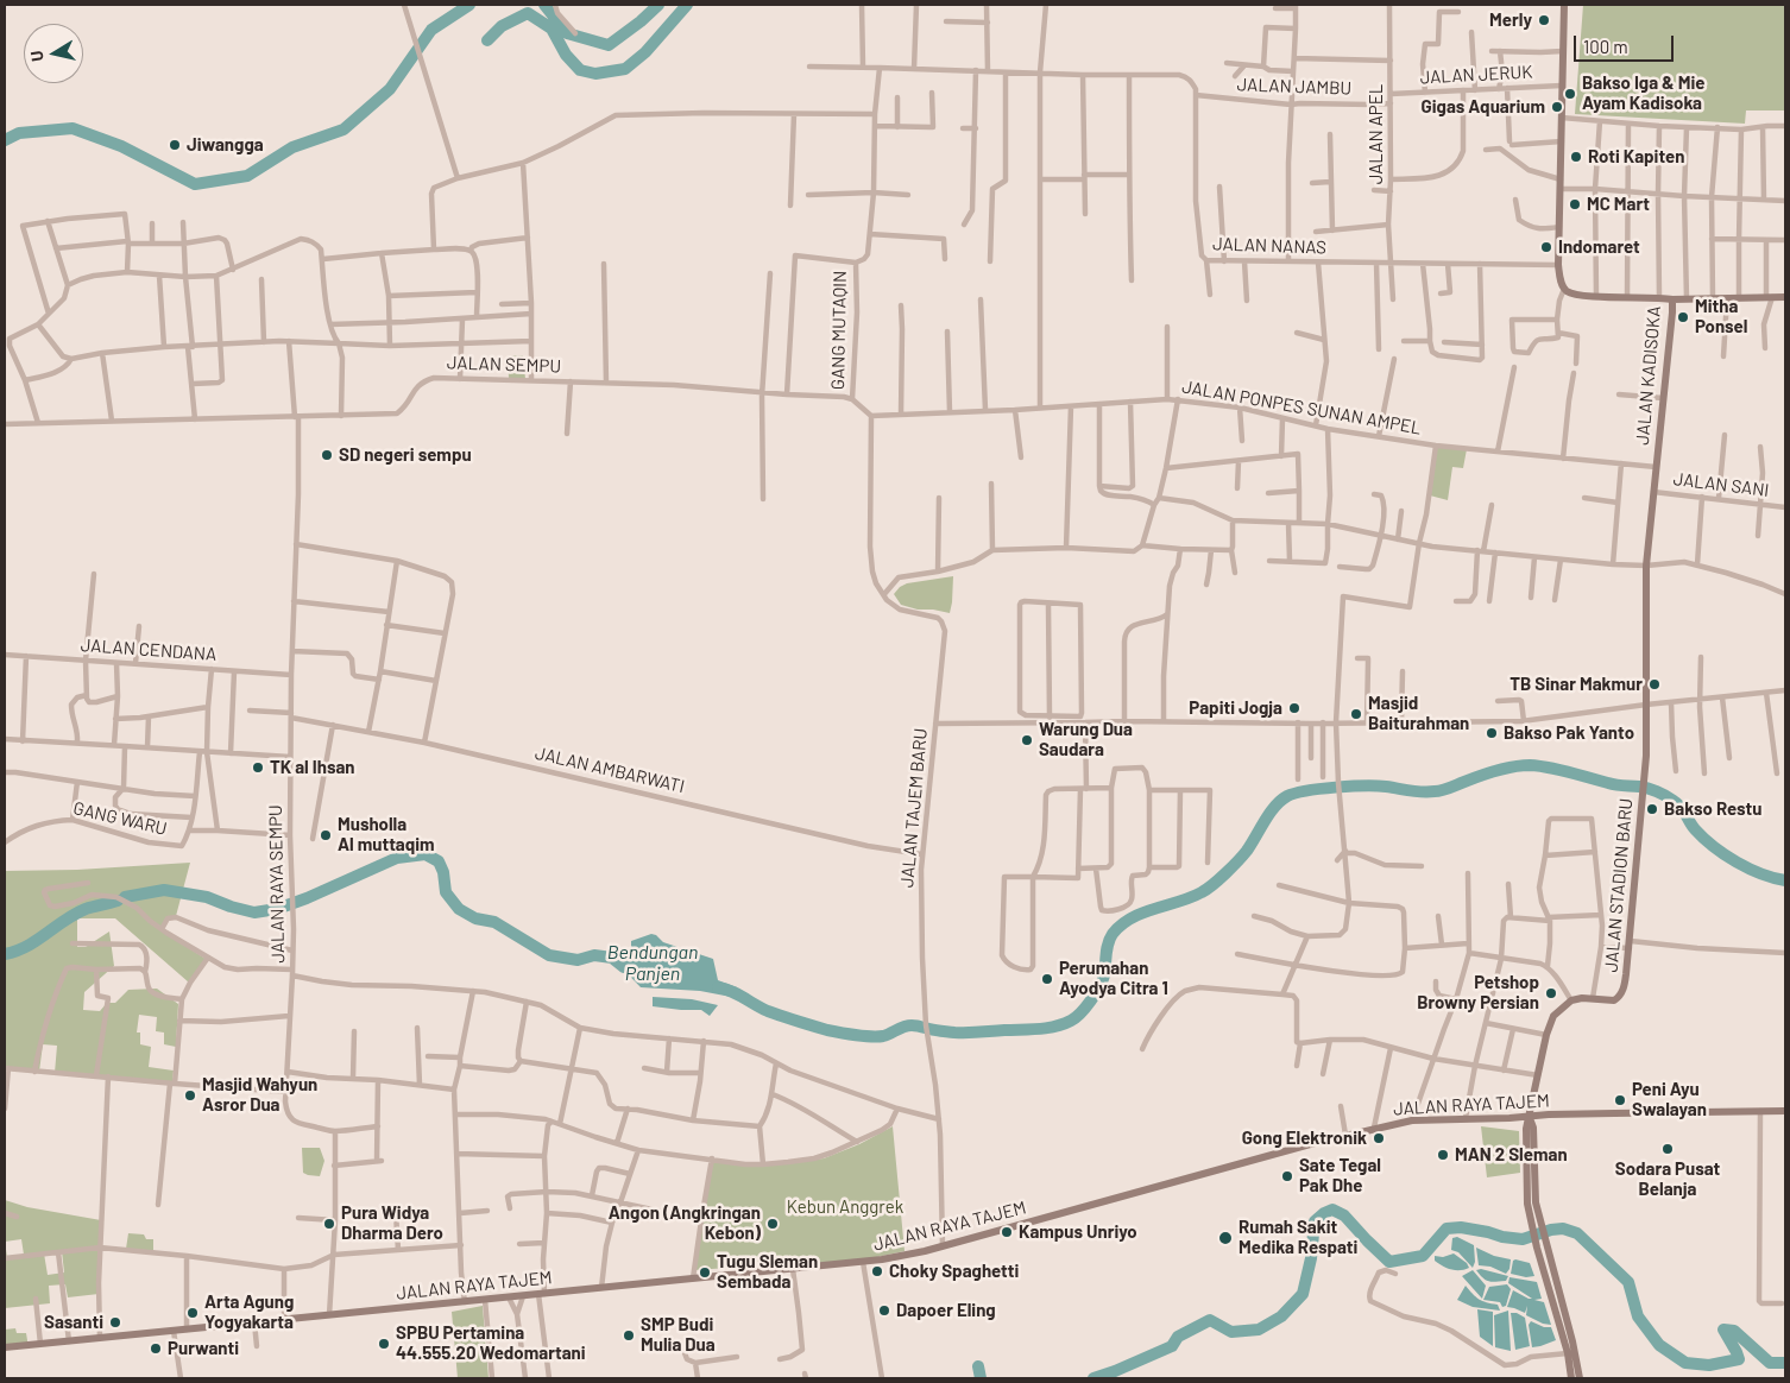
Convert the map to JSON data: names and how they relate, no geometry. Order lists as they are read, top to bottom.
{
  "streets": {
    "main road": ["JALAN KADISOKA", "JALAN STADION BARU", "JALAN RAYA TAJEM"],
    "street": [
      "JALAN JERUK",
      "JALAN JAMBU",
      "JALAN APEL",
      "JALAN NANAS",
      "GANG MUTAQIN",
      "JALAN SEMPU",
      "JALAN PONPES SUNAN AMPEL",
      "JALAN SANI",
      "JALAN CENDANA",
      "JALAN AMBARWATI",
      "JALAN TAJEM BARU",
      "GANG WARU",
      "JALAN RAYA SEMPU"
    ]
  },
  "crossings": [
    ["JALAN JERUK", "JALAN APEL"],
    ["JALAN JAMBU", "JALAN APEL"],
    ["JALAN JAMBU", "JALAN NANAS"],
    ["JALAN APEL", "JALAN NANAS"],
    ["GANG MUTAQIN", "JALAN SEMPU"],
    ["JALAN SEMPU", "JALAN RAYA SEMPU"],
    ["JALAN KADISOKA", "JALAN PONPES SUNAN AMPEL"],
    ["JALAN KADISOKA", "JALAN SANI"],
    ["JALAN KADISOKA", "JALAN STADION BARU"],
    ["JALAN PONPES SUNAN AMPEL", "JALAN TAJEM BARU"],
    ["JALAN CENDANA", "JALAN RAYA SEMPU"],
    ["JALAN AMBARWATI", "JALAN TAJEM BARU"],
    ["JALAN AMBARWATI", "JALAN RAYA SEMPU"],
    ["JALAN TAJEM BARU", "JALAN RAYA TAJEM"]
  ],
  "water": ["Bendungan Panjen"],
  "parks": ["Kebun Anggrek"],
  "places": [
    "Merly",
    "Bakso Iga & Mie Ayam Kadisoka",
    "Gigas Aquarium",
    "Jiwangga",
    "Roti Kapiten",
    "MC Mart",
    "Indomaret",
    "Mitha Ponsel",
    "SD negeri sempu",
    "TB Sinar Makmur",
    "Papiti Jogja",
    "Masjid Baiturahman",
    "Bakso Pak Yanto",
    "Warung Dua Saudara",
    "TK al Ihsan",
    "Bakso Restu",
    "Musholla Al muttaqim",
    "Perumahan Ayodya Citra 1",
    "Petshop Browny Persian",
    "Masjid Wahyun Asror Dua",
    "Peni Ayu Swalayan",
    "Gong Elektronik",
    "Sodara Pusat Belanja",
    "MAN 2 Sleman",
    "Sate Tegal Pak Dhe",
    "Pura Widya Dharma Dero",
    "Angon (Angkringan Kebon)",
    "Kampus Unriyo",
    "Rumah Sakit Medika Respati",
    "Choky Spaghetti",
    "Tugu Sleman Sembada",
    "Dapoer Eling",
    "Arta Agung Yogyakarta",
    "Sasanti",
    "SMP Budi Mulia Dua",
    "SPBU Pertamina 44.555.20 Wedomartani",
    "Purwanti"
  ],
  "scale_bar": "100 m",
  "north": "left"
}
